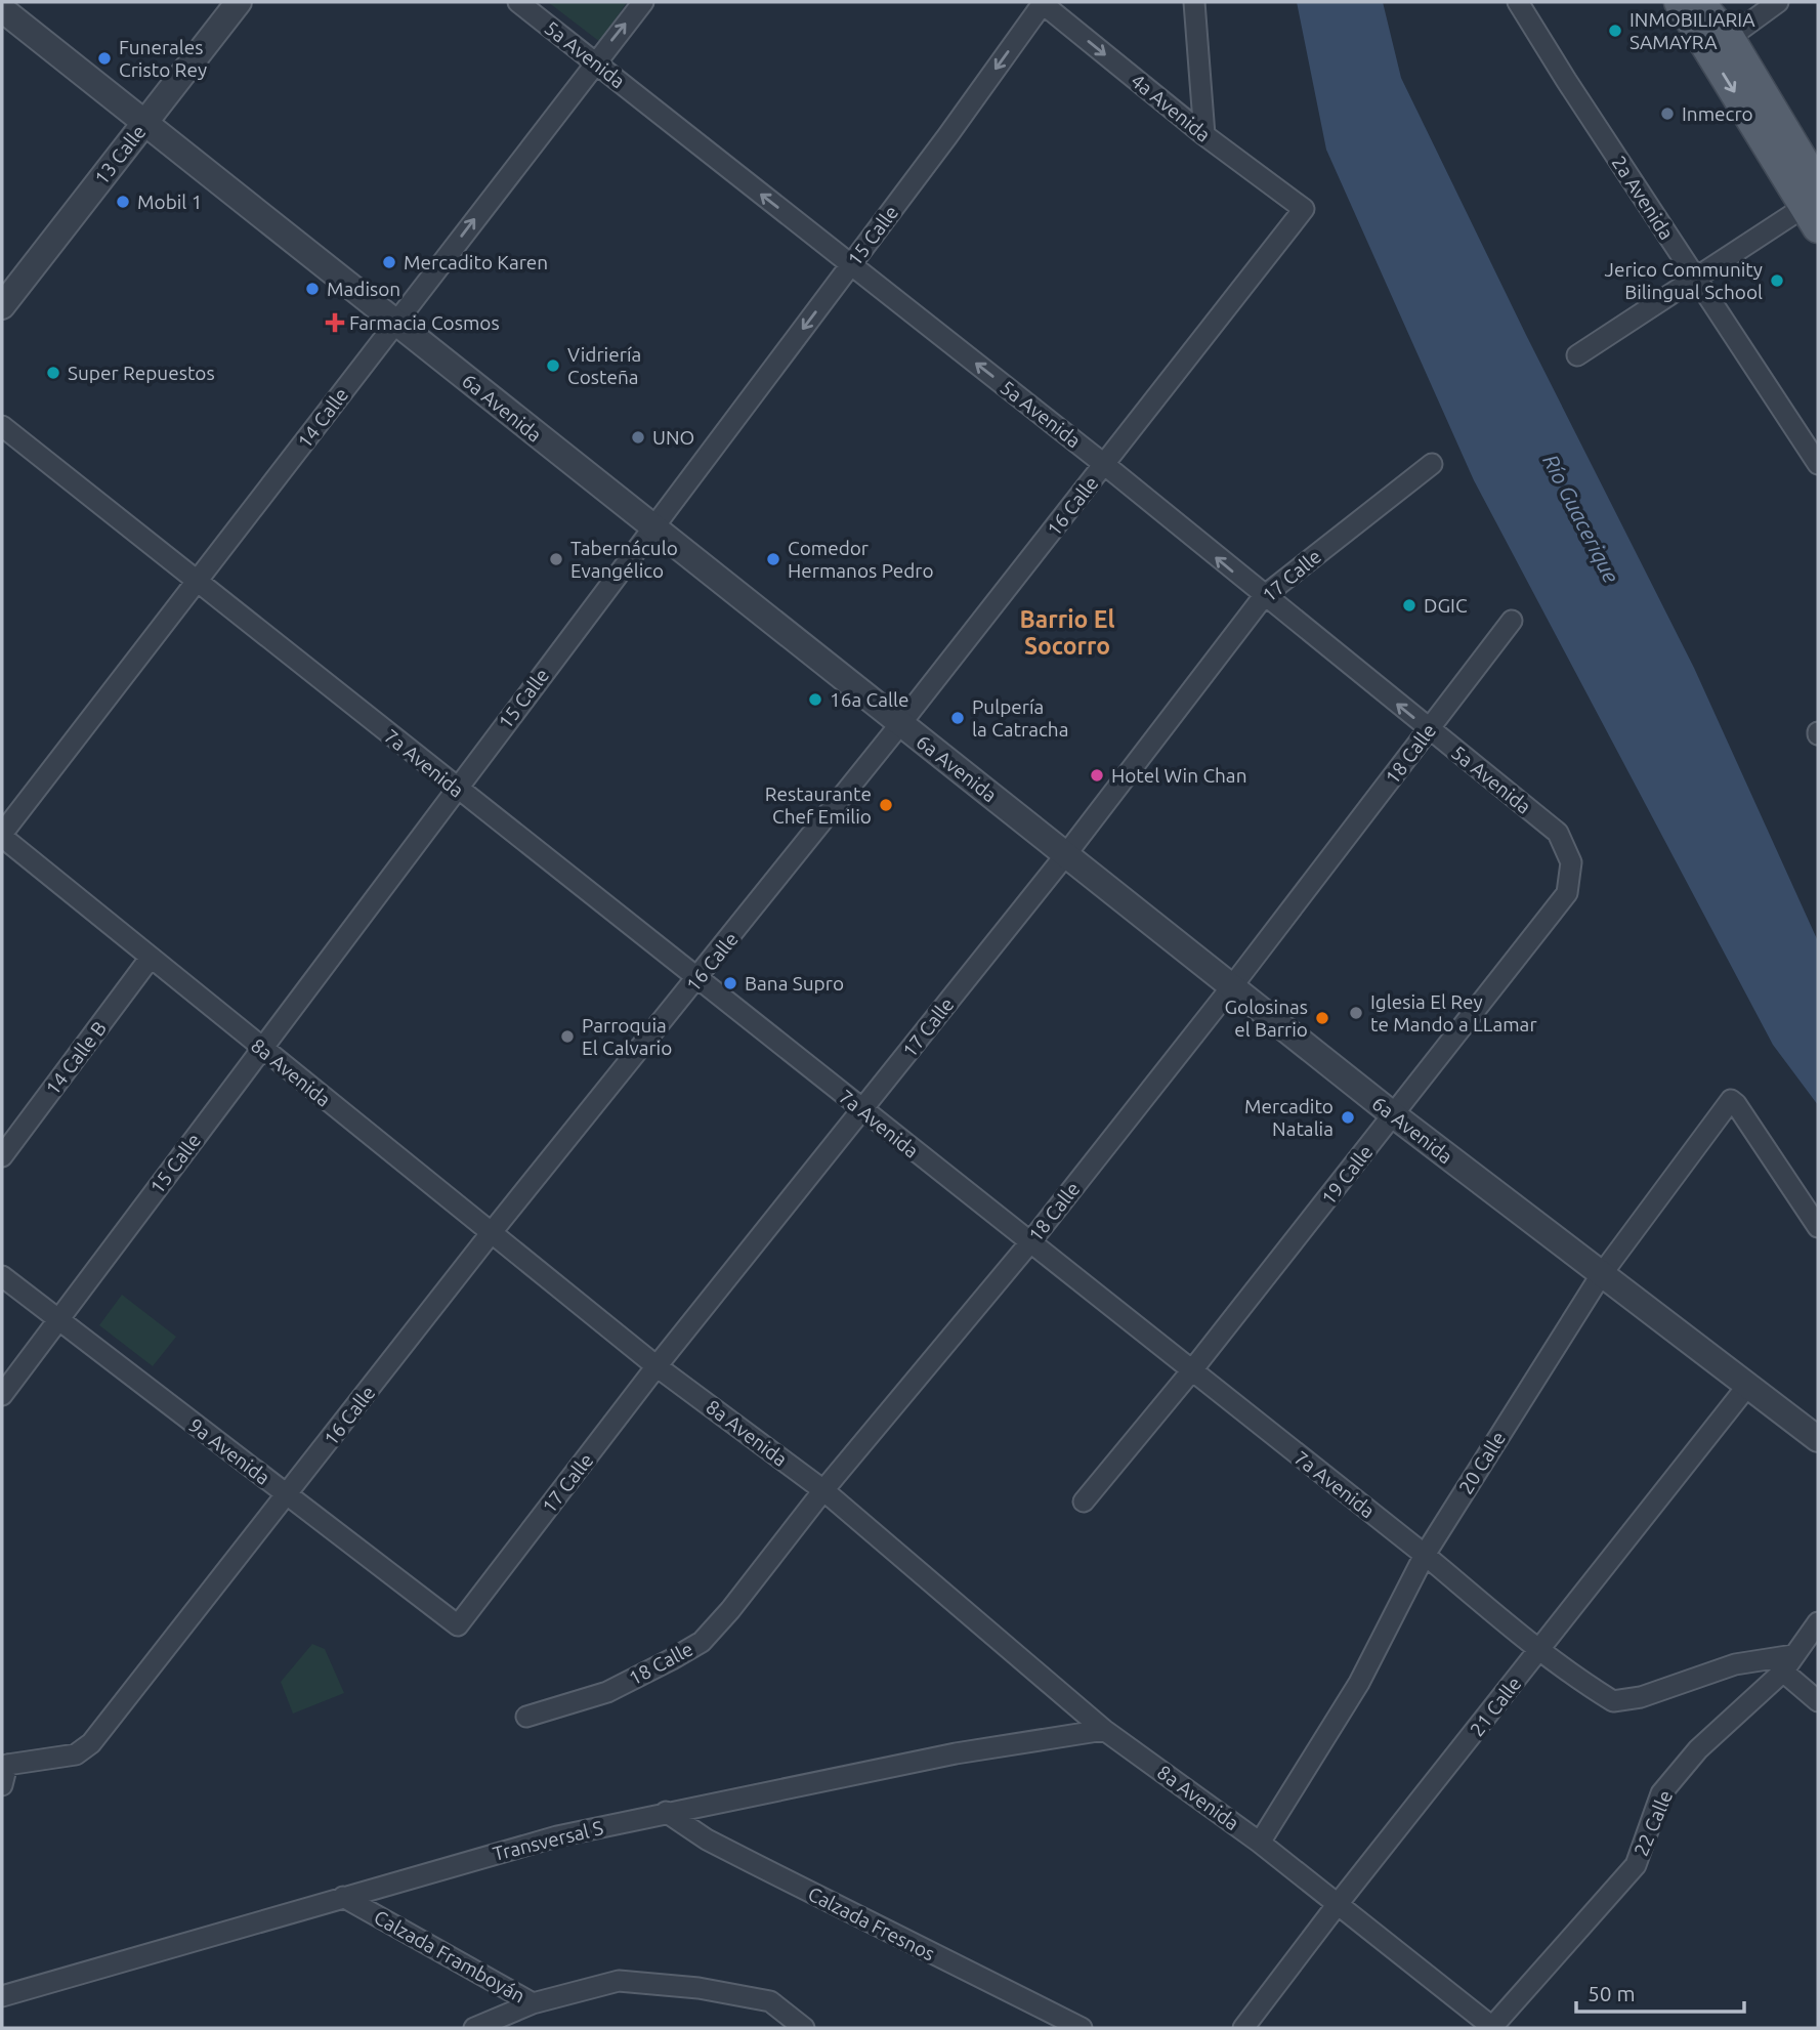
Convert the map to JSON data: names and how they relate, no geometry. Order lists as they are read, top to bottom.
{
  "streets": {
    "street": [
      "5a Avenida",
      "4a Avenida",
      "13 Calle",
      "2a Avenida",
      "15 Calle",
      "6a Avenida",
      "14 Calle",
      "16 Calle",
      "17 Calle",
      "18 Calle",
      "7a Avenida",
      "14 Calle B",
      "8a Avenida",
      "19 Calle",
      "9a Avenida",
      "20 Calle",
      "21 Calle",
      "22 Calle",
      "Transversal S",
      "Calzada Fresnos",
      "Calzada Framboyán"
    ]
  },
  "crossings": [
    ["5a Avenida", "15 Calle"],
    ["5a Avenida", "14 Calle"],
    ["5a Avenida", "16 Calle"],
    ["5a Avenida", "17 Calle"],
    ["5a Avenida", "18 Calle"],
    ["5a Avenida", "19 Calle"],
    ["4a Avenida", "15 Calle"],
    ["4a Avenida", "16 Calle"],
    ["13 Calle", "6a Avenida"],
    ["15 Calle", "6a Avenida"],
    ["15 Calle", "7a Avenida"],
    ["15 Calle", "8a Avenida"],
    ["15 Calle", "9a Avenida"],
    ["6a Avenida", "14 Calle"],
    ["6a Avenida", "16 Calle"],
    ["6a Avenida", "17 Calle"],
    ["6a Avenida", "18 Calle"],
    ["6a Avenida", "19 Calle"],
    ["6a Avenida", "20 Calle"],
    ["6a Avenida", "21 Calle"],
    ["14 Calle", "7a Avenida"],
    ["14 Calle", "8a Avenida"],
    ["16 Calle", "7a Avenida"],
    ["16 Calle", "8a Avenida"],
    ["16 Calle", "9a Avenida"],
    ["17 Calle", "7a Avenida"],
    ["17 Calle", "8a Avenida"],
    ["17 Calle", "9a Avenida"],
    ["18 Calle", "7a Avenida"],
    ["18 Calle", "8a Avenida"],
    ["7a Avenida", "19 Calle"],
    ["7a Avenida", "20 Calle"],
    ["7a Avenida", "21 Calle"],
    ["7a Avenida", "22 Calle"],
    ["14 Calle B", "8a Avenida"],
    ["8a Avenida", "20 Calle"],
    ["8a Avenida", "21 Calle"],
    ["8a Avenida", "22 Calle"],
    ["8a Avenida", "Transversal S"],
    ["Transversal S", "Calzada Fresnos"],
    ["Transversal S", "Calzada Framboyán"]
  ],
  "one_way": [
    "5a Avenida",
    "4a Avenida",
    "15 Calle",
    "14 Calle"
  ],
  "districts": ["Barrio El Socorro"],
  "water": ["Río Guacerique"],
  "places": {
    "other": [
      "INMOBILIARIA SAMAYRA",
      "Funerales Cristo Rey",
      "Inmecro",
      "Mobil 1",
      "Mercadito Karen",
      "Jerico Community Bilingual School",
      "Madison",
      "Vidriería Costeña",
      "Super Repuestos",
      "UNO",
      "Tabernáculo Evangélico",
      "Comedor Hermanos Pedro",
      "DGIC",
      "16a Calle",
      "Pulpería la Catracha",
      "Hotel Win Chan",
      "Restaurante Chef Emilio",
      "Bana Supro",
      "Iglesia El Rey te Mando a LLamar",
      "Golosinas el Barrio",
      "Parroquia El Calvario",
      "Mercadito Natalia"
    ],
    "health": ["Farmacia Cosmos"]
  },
  "scale_bar": "50 m"
}
